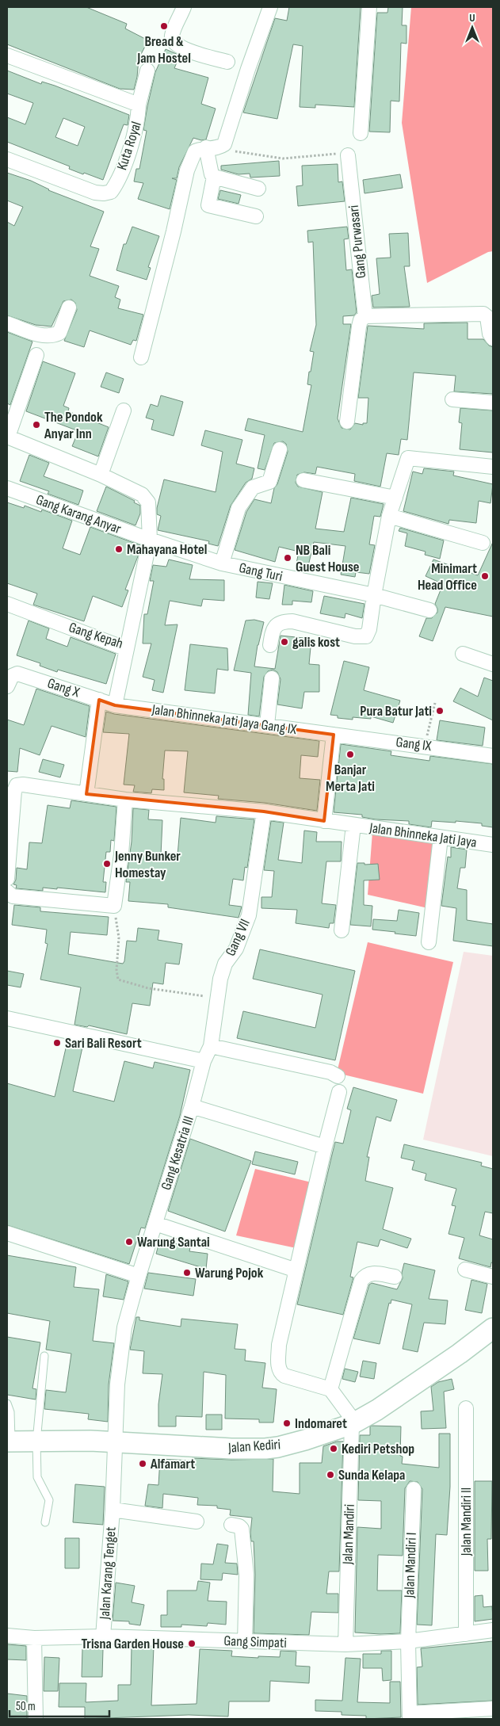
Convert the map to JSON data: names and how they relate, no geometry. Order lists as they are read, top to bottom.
{
  "streets": {
    "main road": ["Jalan Kediri"],
    "street": [
      "Kuta Royal",
      "Gang Purwasari",
      "Gang Karang Anyar",
      "Gang Turi",
      "Gang Kepah",
      "Gang X",
      "Jalan Bhinneka Jati Jaya Gang IX",
      "Gang IX",
      "Jalan Bhinneka Jati Jaya",
      "Gang VII",
      "Gang Kesatria III",
      "Jalan Mandiri II",
      "Jalan Mandiri",
      "Jalan Mandiri I",
      "Jalan Karang Tenget",
      "Gang Simpati"
    ]
  },
  "crossings": [
    ["Gang Karang Anyar", "Gang Turi"],
    ["Gang Karang Anyar", "Gang Kepah"],
    ["Gang Turi", "Gang Kepah"],
    ["Gang X", "Jalan Bhinneka Jati Jaya Gang IX"],
    ["Jalan Bhinneka Jati Jaya Gang IX", "Gang IX"],
    ["Jalan Bhinneka Jati Jaya", "Gang VII"],
    ["Gang VII", "Gang Kesatria III"],
    ["Gang Kesatria III", "Jalan Kediri"],
    ["Gang Kesatria III", "Jalan Karang Tenget"],
    ["Jalan Kediri", "Jalan Mandiri"],
    ["Jalan Kediri", "Jalan Karang Tenget"],
    ["Jalan Mandiri II", "Gang Simpati"],
    ["Jalan Mandiri", "Gang Simpati"],
    ["Jalan Mandiri I", "Gang Simpati"],
    ["Jalan Karang Tenget", "Gang Simpati"]
  ],
  "places": [
    "Bread & Jam Hostel",
    "The Pondok Anyar Inn",
    "Mahayana Hotel",
    "NB Bali Guest House",
    "Minimart Head Office",
    "galis kost",
    "Pura Batur Jati",
    "Banjar Merta Jati",
    "Jenny Bunker Homestay",
    "Sari Bali Resort",
    "Warung Santai",
    "Warung Pojok",
    "Indomaret",
    "Kediri Petshop",
    "Alfamart",
    "Sunda Kelapa",
    "Trisna Garden House"
  ],
  "scale_bar": "50 m",
  "north": "top"
}
